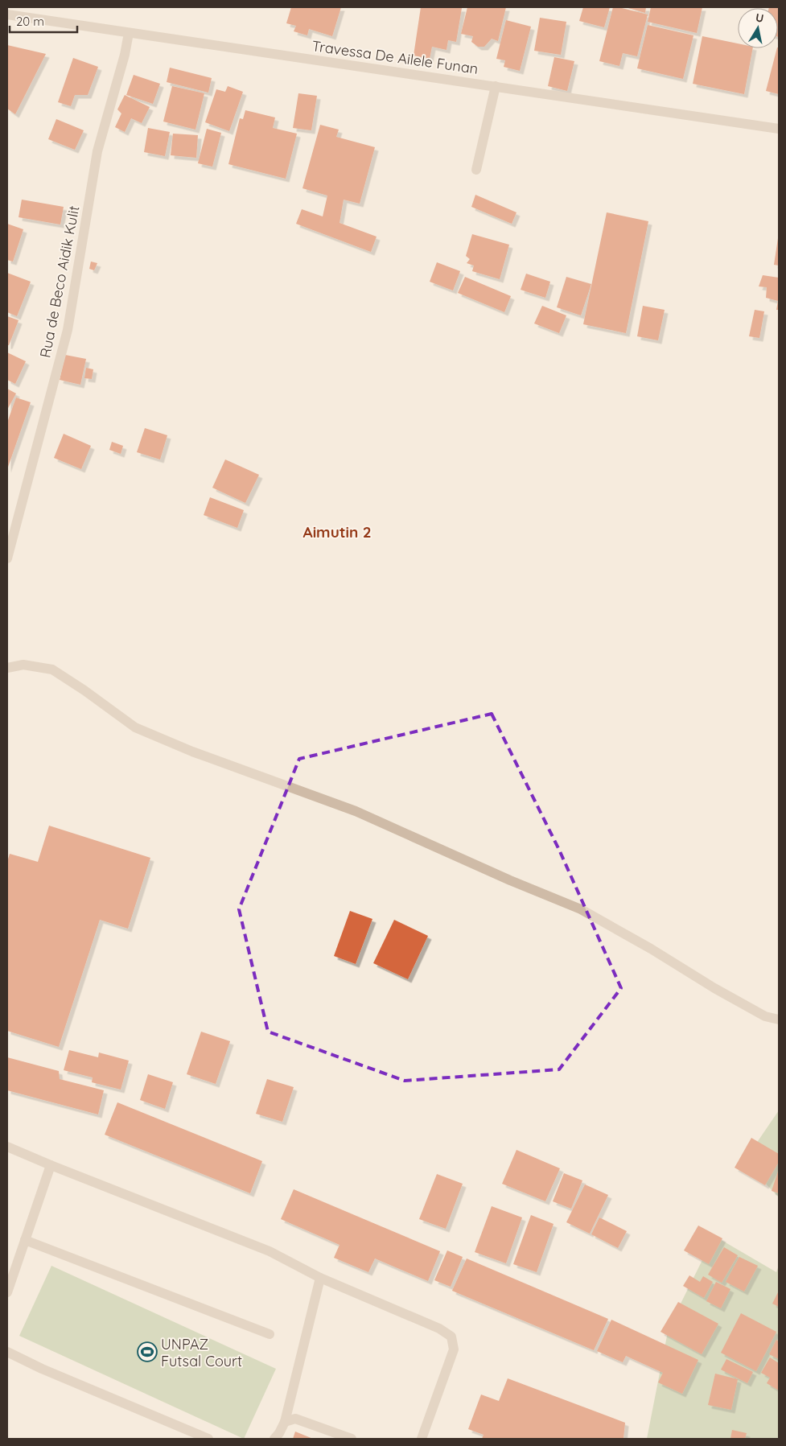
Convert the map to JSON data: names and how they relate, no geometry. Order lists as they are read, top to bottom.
{
  "streets": {
    "street": ["Travessa De Ailele Funan", "Rua de Beco Aidik Kulit"]
  },
  "crossings": [
    ["Travessa De Ailele Funan", "Rua de Beco Aidik Kulit"]
  ],
  "districts": ["Aimutin 2"],
  "places": {
    "sports": ["UNPAZ Futsal Court"]
  },
  "scale_bar": "20 m",
  "north": "top"
}
